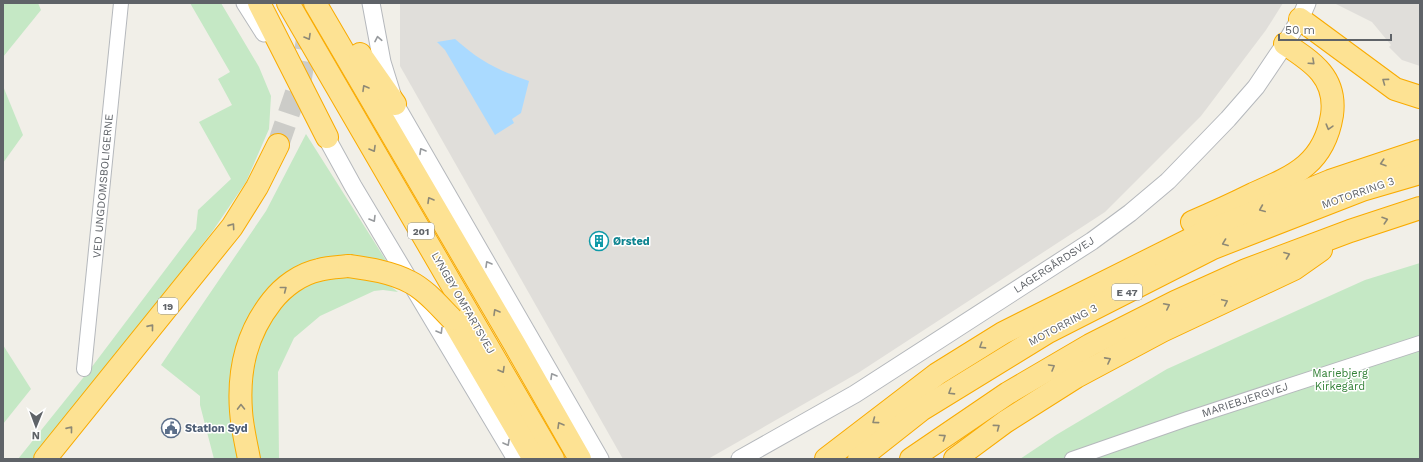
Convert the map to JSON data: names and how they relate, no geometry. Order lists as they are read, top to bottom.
{
  "streets": {
    "highway": [
      "MOTORRING 3",
      "201",
      "E 47",
      "LYNGBY OMFARTSVEJ",
      "19"
    ],
    "street": ["VED UNGDOMSBOLIGERNE", "LAGERGÅRDSVEJ", "MARIEBJERGVEJ"]
  },
  "parks": ["Mariebjerg Kirkegård"],
  "places": {
    "building": ["Ørsted"],
    "public building": ["Station Syd"]
  },
  "scale_bar": "50 m",
  "north": "bottom"
}
